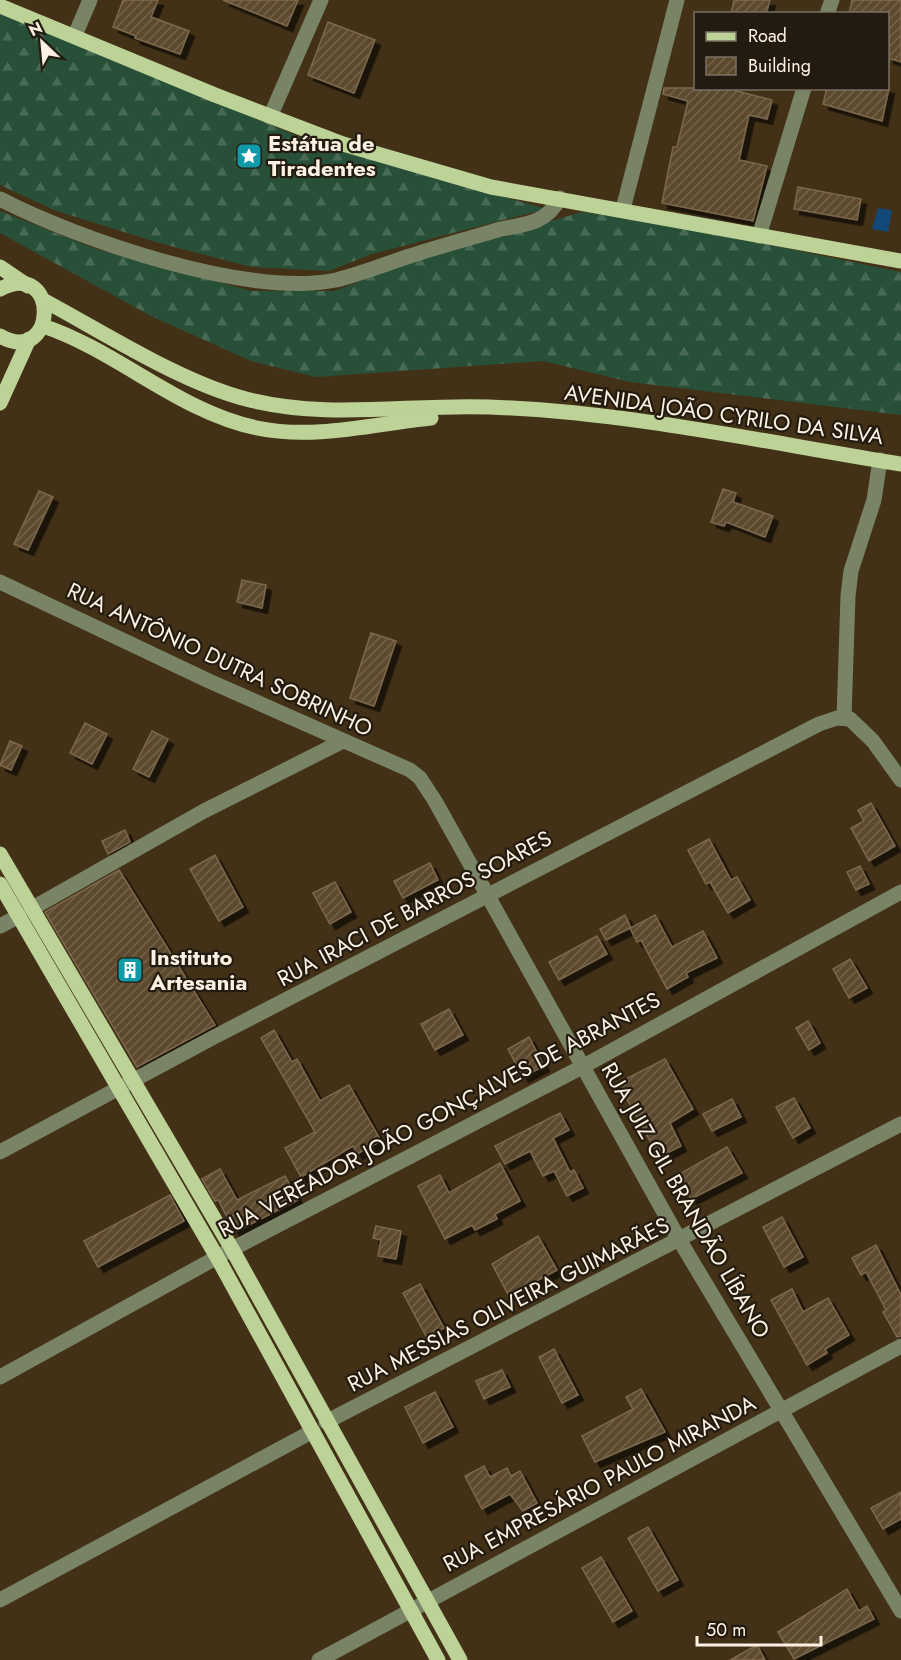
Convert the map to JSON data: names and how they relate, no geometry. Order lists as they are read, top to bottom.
{
  "streets": {
    "main road": ["AVENIDA JOÃO CYRILO DA SILVA"],
    "street": [
      "RUA ANTÔNIO DUTRA SOBRINHO",
      "RUA IRACI DE BARROS SOARES",
      "RUA VEREADOR JOÃO GONÇALVES DE ABRANTES",
      "RUA JUIZ GIL BRANDÃO LÍBANO",
      "RUA MESSIAS OLIVEIRA GUIMARÃES",
      "RUA EMPRESÁRIO PAULO MIRANDA"
    ]
  },
  "crossings": [
    ["RUA ANTÔNIO DUTRA SOBRINHO", "RUA JUIZ GIL BRANDÃO LÍBANO"],
    ["RUA IRACI DE BARROS SOARES", "RUA JUIZ GIL BRANDÃO LÍBANO"],
    ["RUA VEREADOR JOÃO GONÇALVES DE ABRANTES", "RUA JUIZ GIL BRANDÃO LÍBANO"],
    ["RUA JUIZ GIL BRANDÃO LÍBANO", "RUA MESSIAS OLIVEIRA GUIMARÃES"],
    ["RUA JUIZ GIL BRANDÃO LÍBANO", "RUA EMPRESÁRIO PAULO MIRANDA"]
  ],
  "places": {
    "place": ["Estátua de Tiradentes"],
    "building": ["Instituto Artesania"]
  },
  "legend": ["Road", "Building"],
  "scale_bar": "50 m",
  "north": "top left"
}
